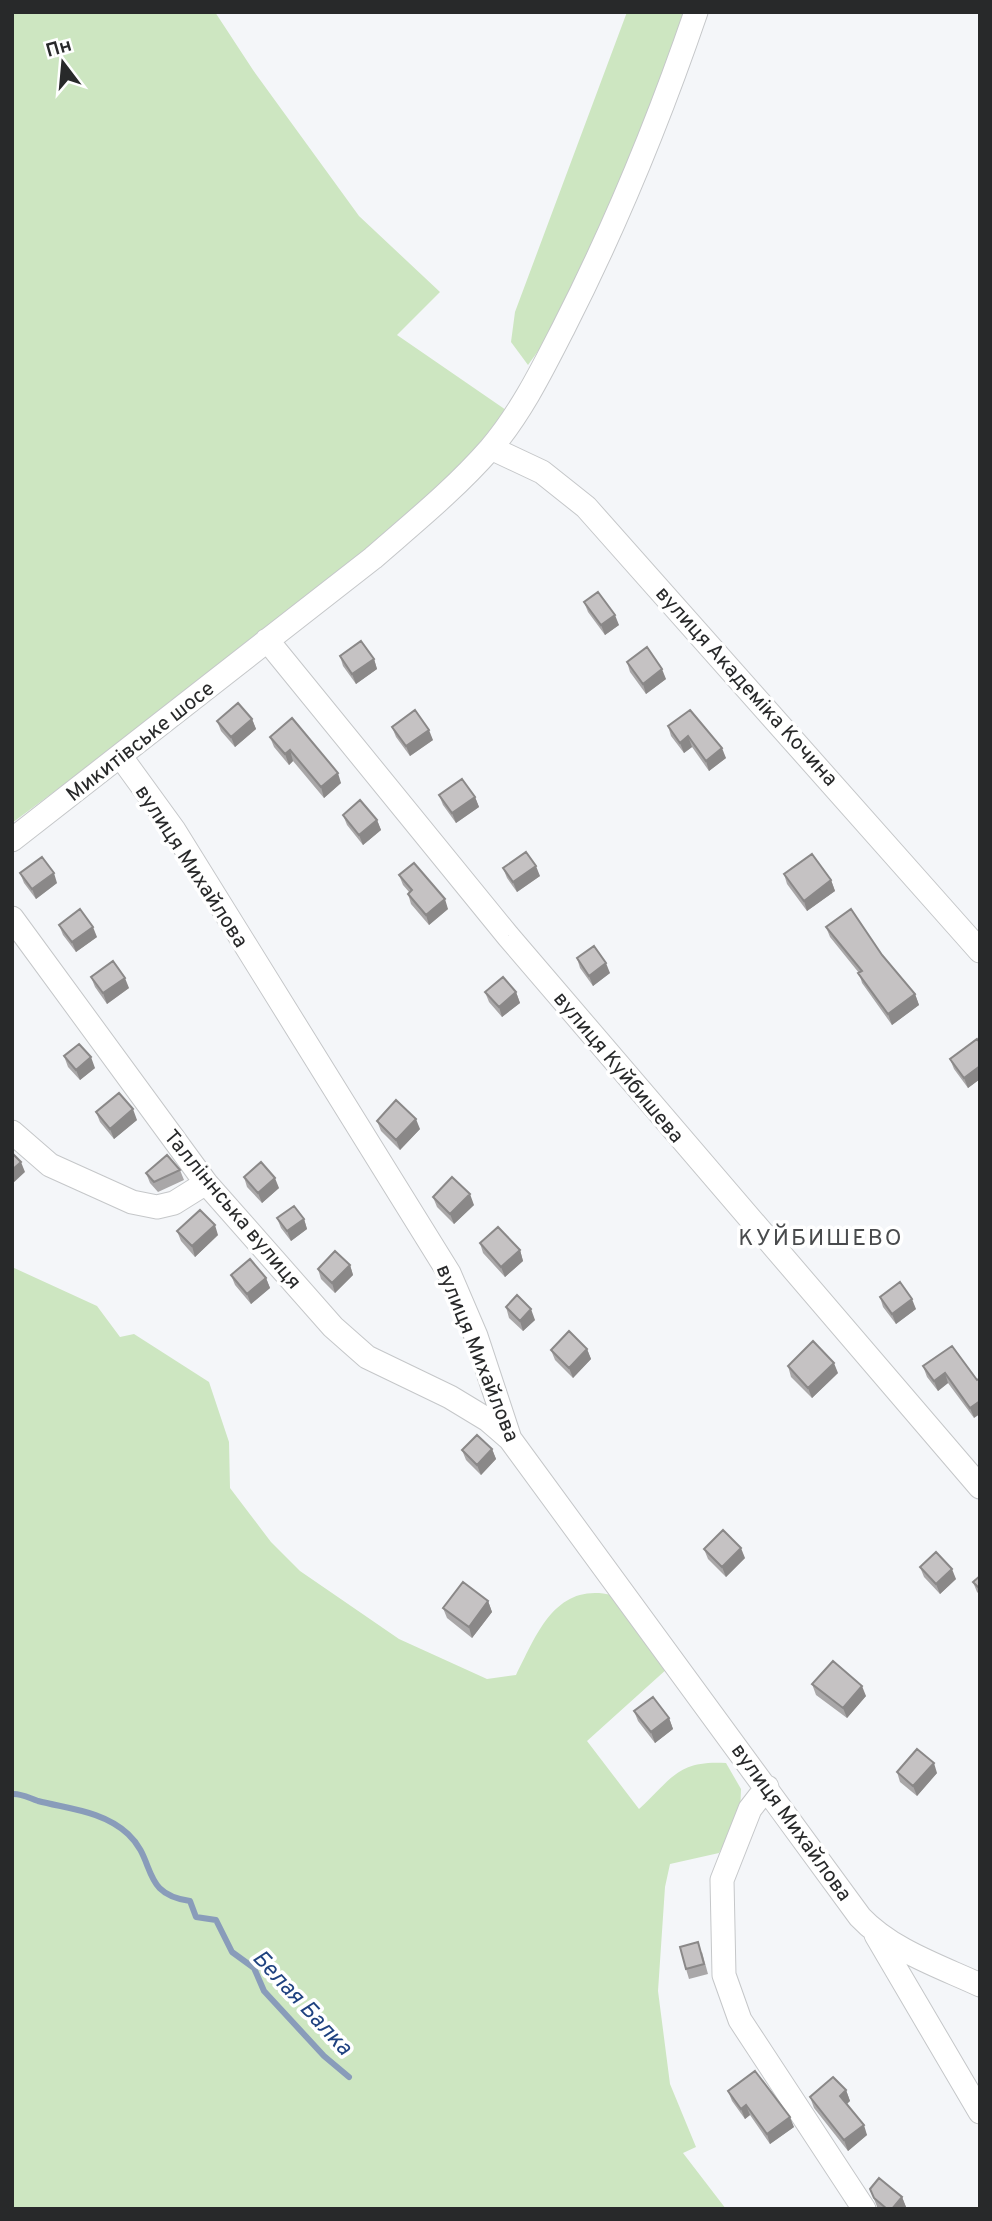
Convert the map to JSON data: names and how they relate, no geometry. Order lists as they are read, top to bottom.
{
  "streets": {
    "street": [
      "вулиця Академіка Кочина",
      "Микитівське шосе",
      "вулиця Михайлова",
      "вулиця Куйбишева",
      "Талліннська вулиця"
    ]
  },
  "crossings": [
    ["вулиця Академіка Кочина", "Микитівське шосе"],
    ["Микитівське шосе", "вулиця Михайлова"],
    ["Микитівське шосе", "вулиця Куйбишева"],
    ["вулиця Михайлова", "Талліннська вулиця"]
  ],
  "districts": ["КУЙБИШЕВО"],
  "water": ["Белая Балка"],
  "north": "top"
}
